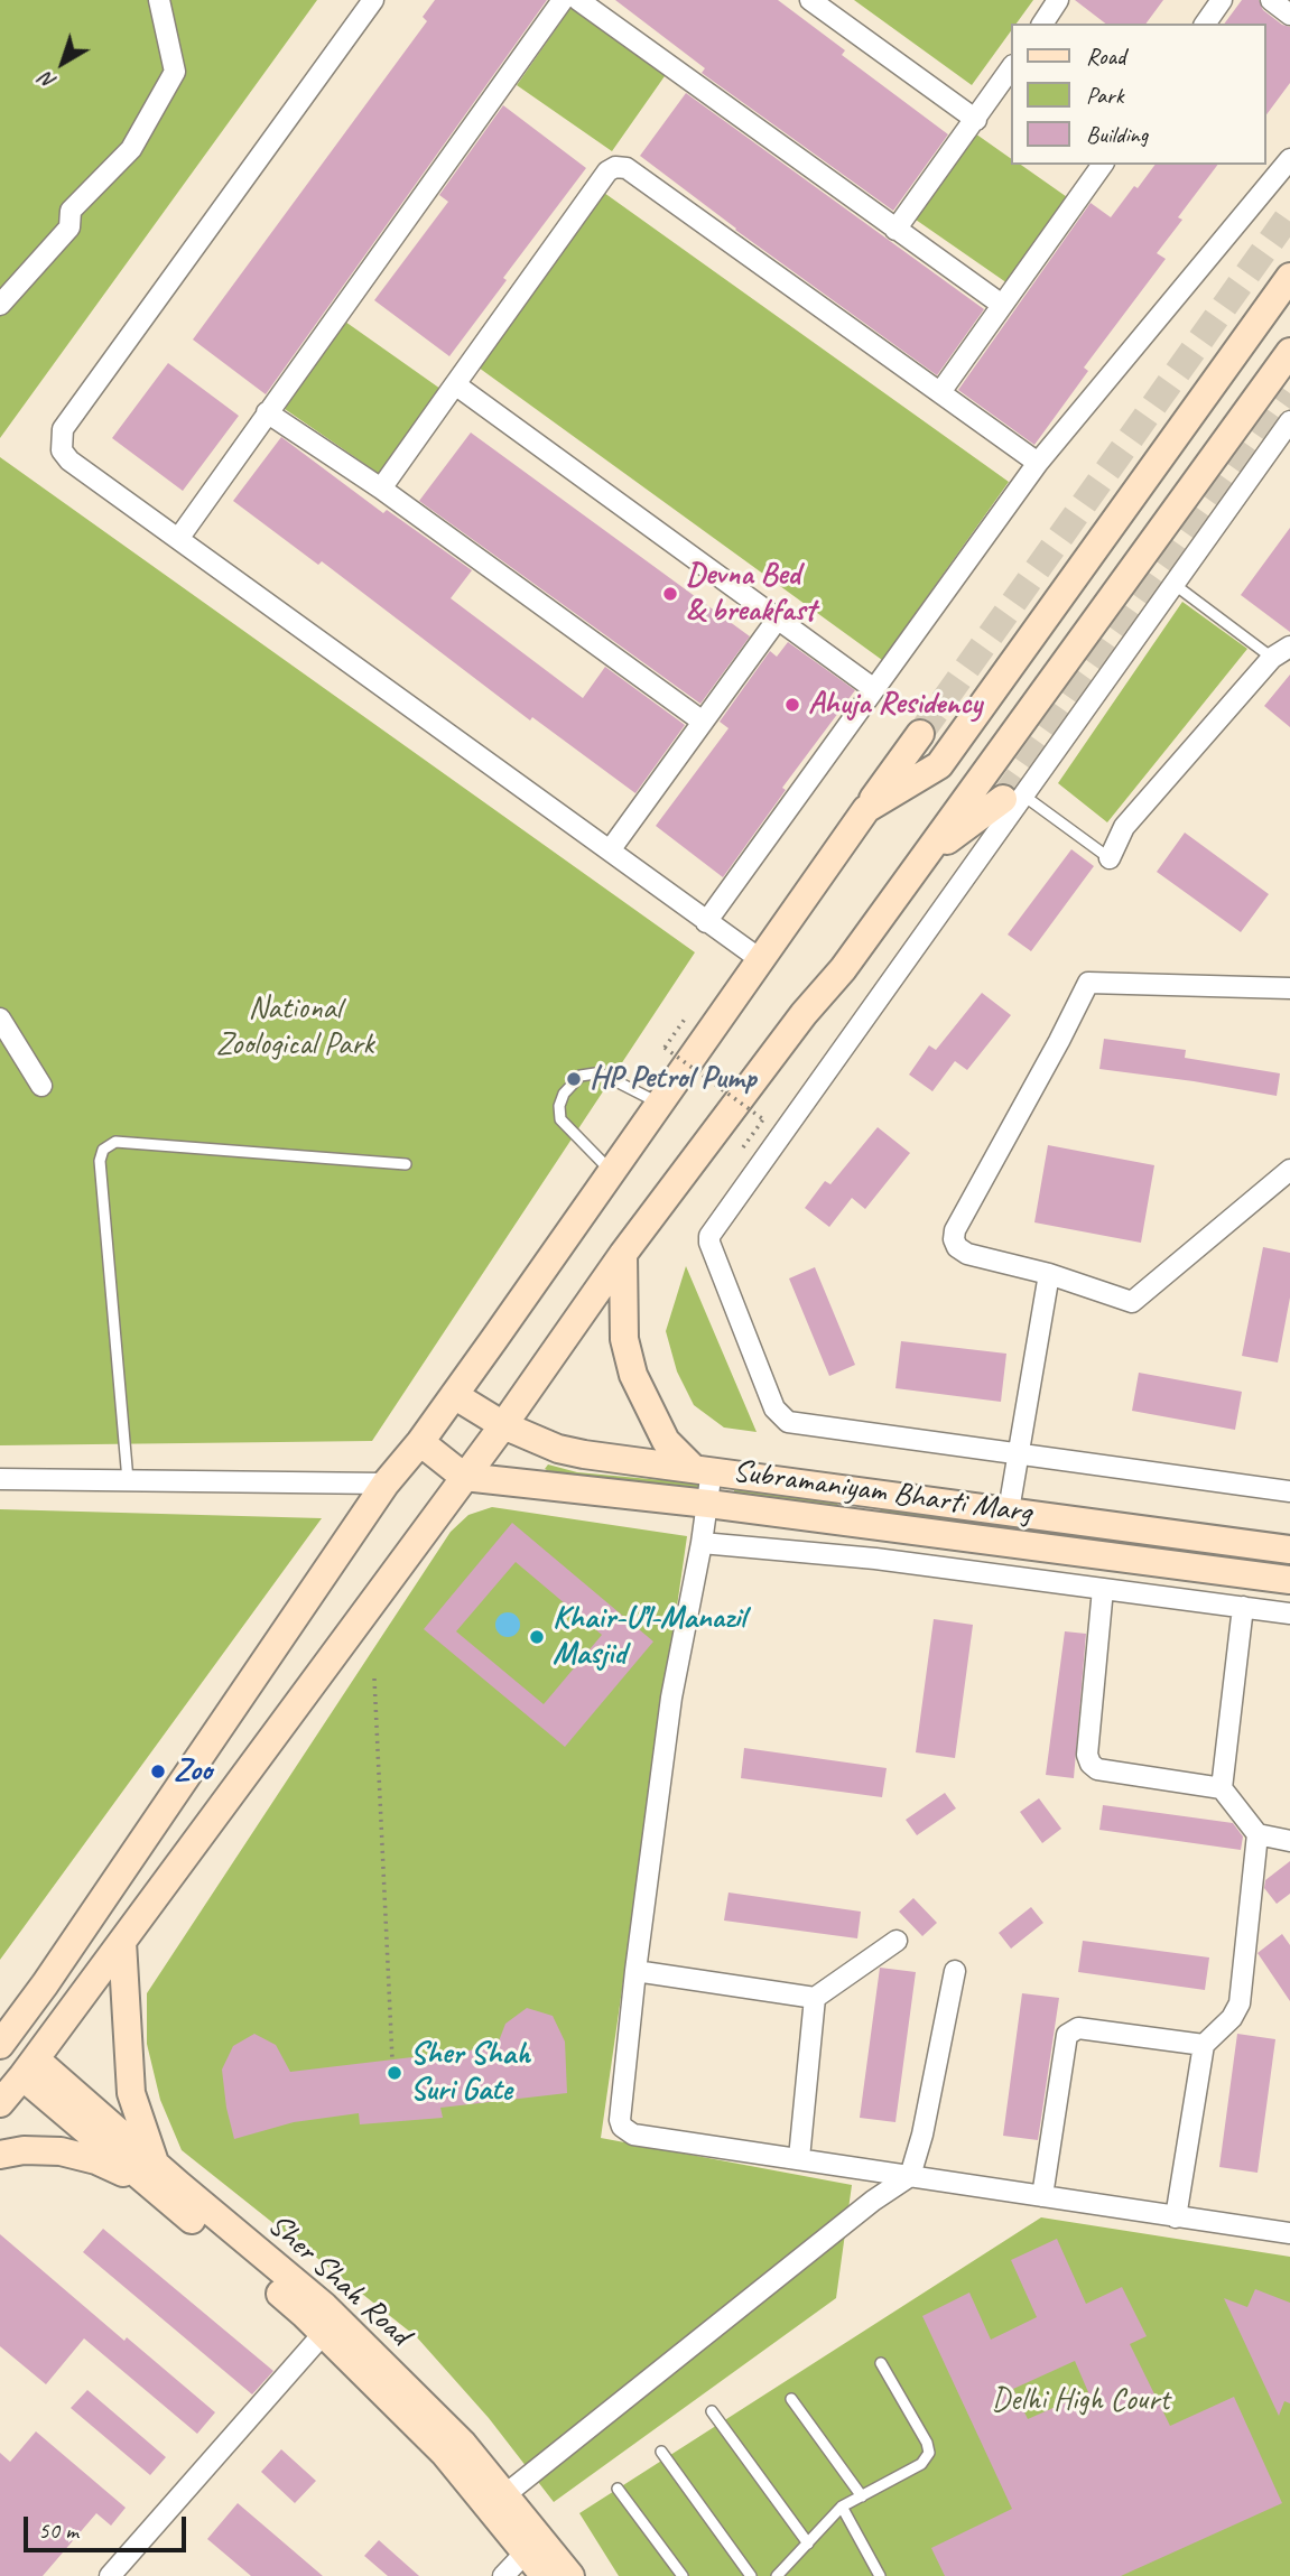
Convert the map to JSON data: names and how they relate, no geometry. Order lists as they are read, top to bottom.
{
  "streets": {
    "main road": ["Subramaniyam Bharti Marg", "Sher Shah Road"]
  },
  "parks": ["National Zoological Park", "Delhi High Court"],
  "places": [
    "Devna Bed & breakfast",
    "Ahuja Residency",
    "HP Petrol Pump",
    "Khair-U’l-Manazil Masjid",
    "Zoo",
    "Sher Shah Suri Gate"
  ],
  "legend": ["Road", "Park", "Building"],
  "scale_bar": "50 m",
  "north": "bottom left"
}
